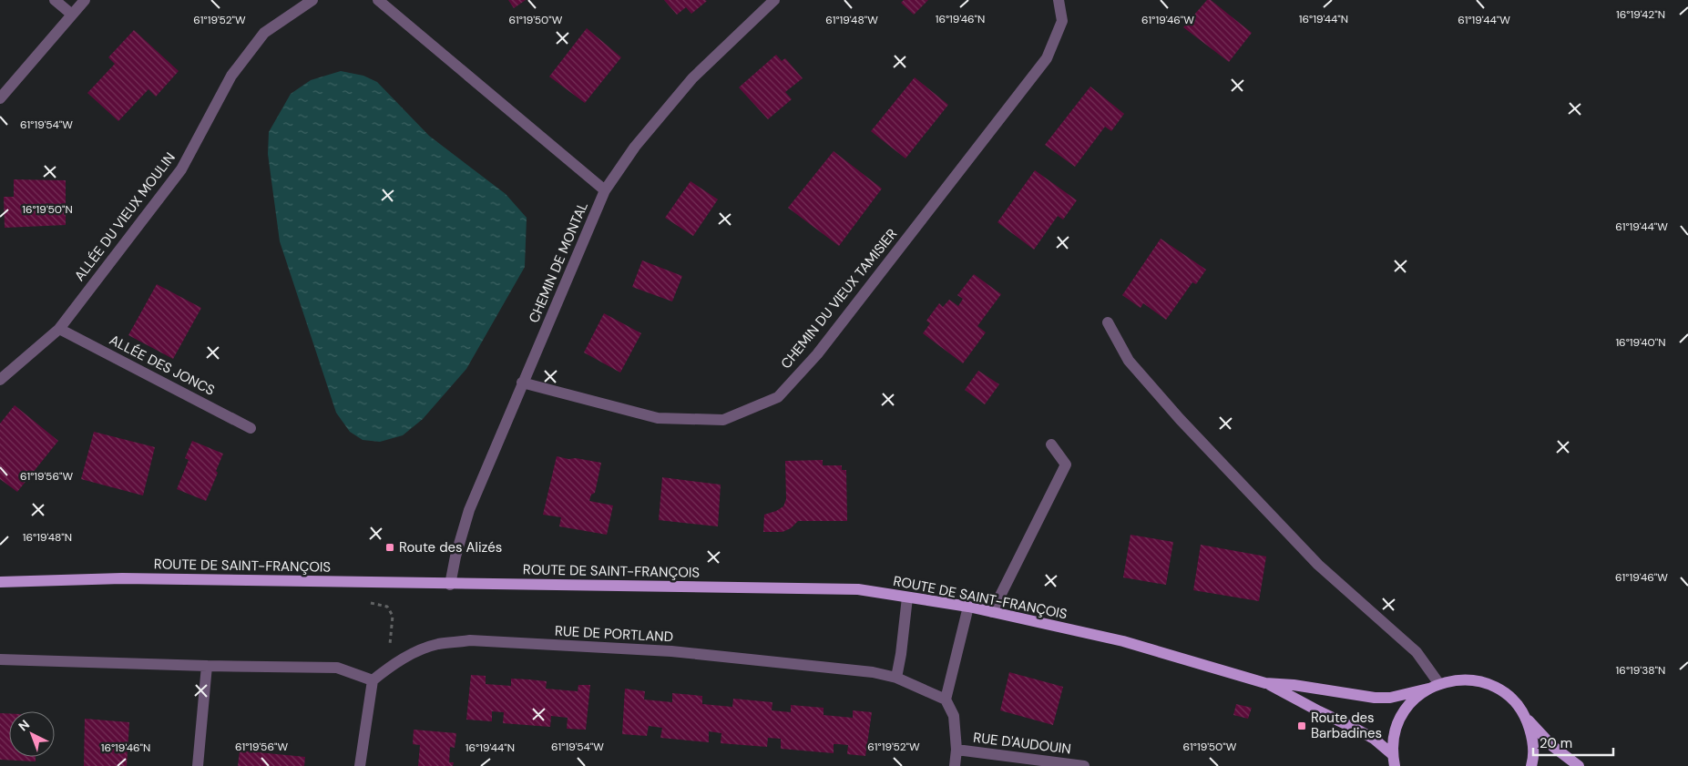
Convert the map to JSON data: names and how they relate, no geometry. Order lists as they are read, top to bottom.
{
  "streets": {
    "main road": ["ROUTE DE SAINT-FRANÇOIS"],
    "street": [
      "ALLÉE DU VIEUX MOULIN",
      "CHEMIN DE MONTAL",
      "CHEMIN DU VIEUX TAMISIER",
      "ALLÉE DES JONCS",
      "RUE DE PORTLAND",
      "RUE D'AUDOUIN"
    ]
  },
  "crossings": [
    ["ALLÉE DU VIEUX MOULIN", "ALLÉE DES JONCS"],
    ["CHEMIN DE MONTAL", "CHEMIN DU VIEUX TAMISIER"],
    ["CHEMIN DE MONTAL", "ROUTE DE SAINT-FRANÇOIS"]
  ],
  "places": {
    "transit": ["Route des Alizés", "Route des Barbadines"]
  },
  "scale_bar": "20 m",
  "north": "top left",
  "coordinates": [
    "16°19'42\"N",
    "16°19'46\"N",
    "16°19'44\"N",
    "61°19'52\"W",
    "61°19'50\"W",
    "61°19'48\"W",
    "61°19'46\"W",
    "61°19'44\"W",
    "61°19'54\"W",
    "16°19'50\"N",
    "16°19'40\"N",
    "61°19'56\"W",
    "16°19'48\"N",
    "16°19'38\"N"
  ]
}
